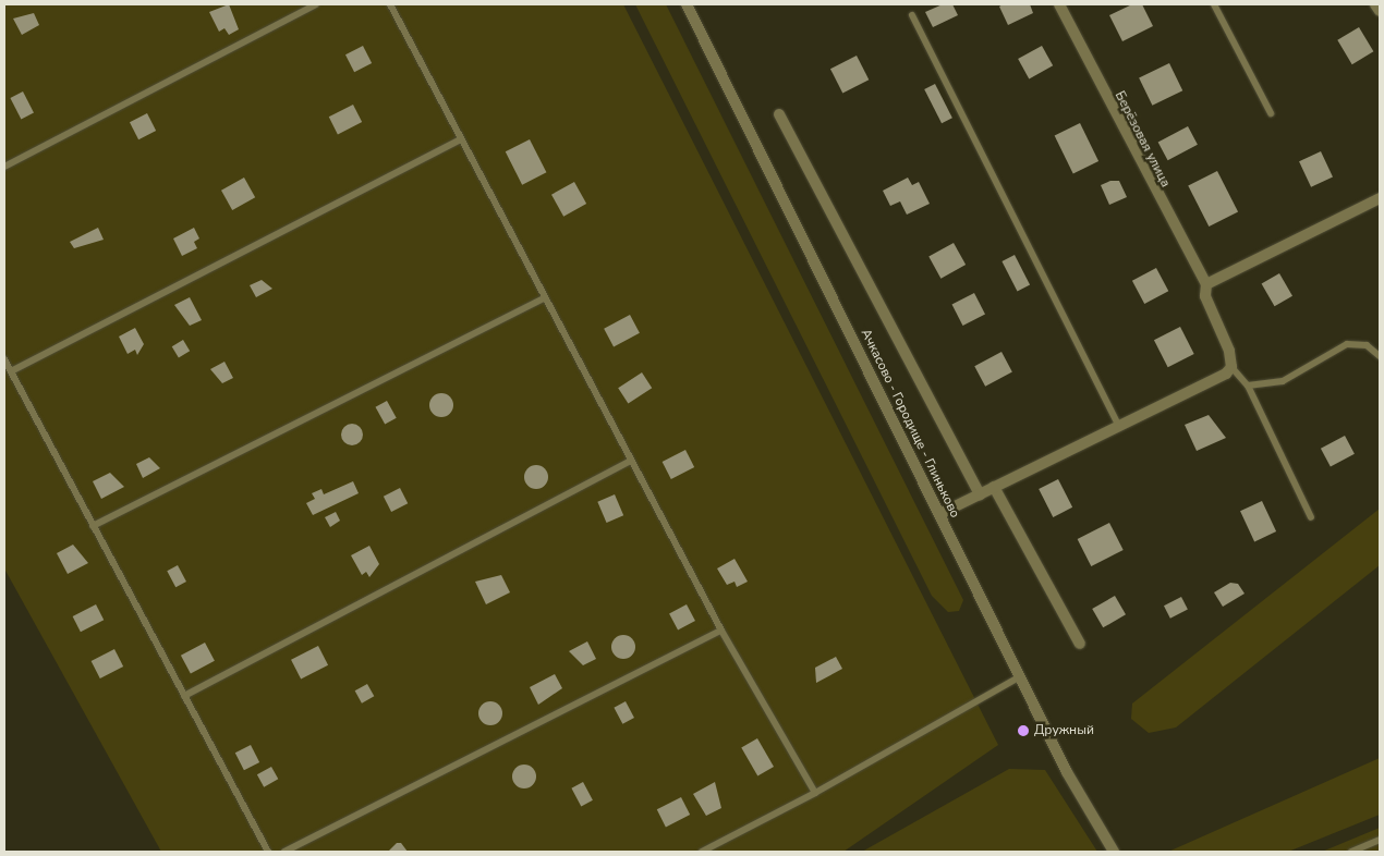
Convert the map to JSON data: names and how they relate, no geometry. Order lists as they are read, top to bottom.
{
  "streets": {
    "street": ["Берёзовая улица", "Ачкасово - Городище - Глиньково"]
  },
  "places": ["Дружный"]
}
